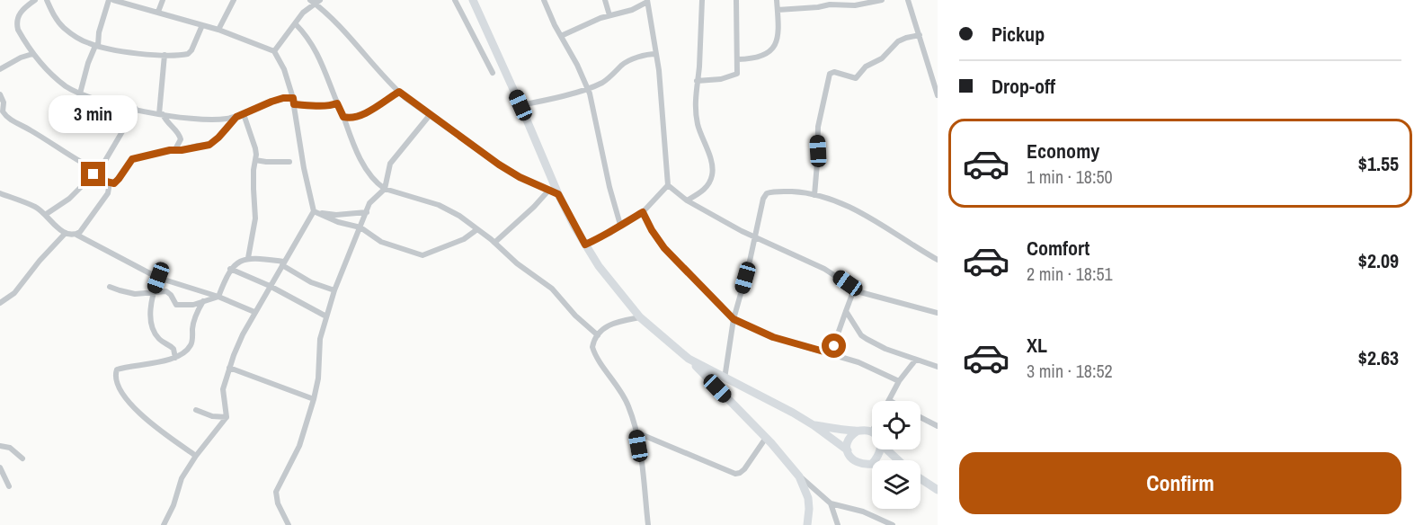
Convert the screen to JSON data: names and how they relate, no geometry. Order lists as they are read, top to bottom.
{
  "page": {
    "banner": ["Pickup", "Drop-off"],
    "bubble": "3 min",
    "list": [
      {
        "name": "Economy",
        "note": "1 min · 18:50",
        "value": "$1.55"
      },
      {
        "name": "Comfort",
        "note": "2 min · 18:51",
        "value": "$2.09"
      },
      {
        "name": "XL",
        "note": "3 min · 18:52",
        "value": "$2.63"
      }
    ],
    "buttons": "Confirm"
  }
}
